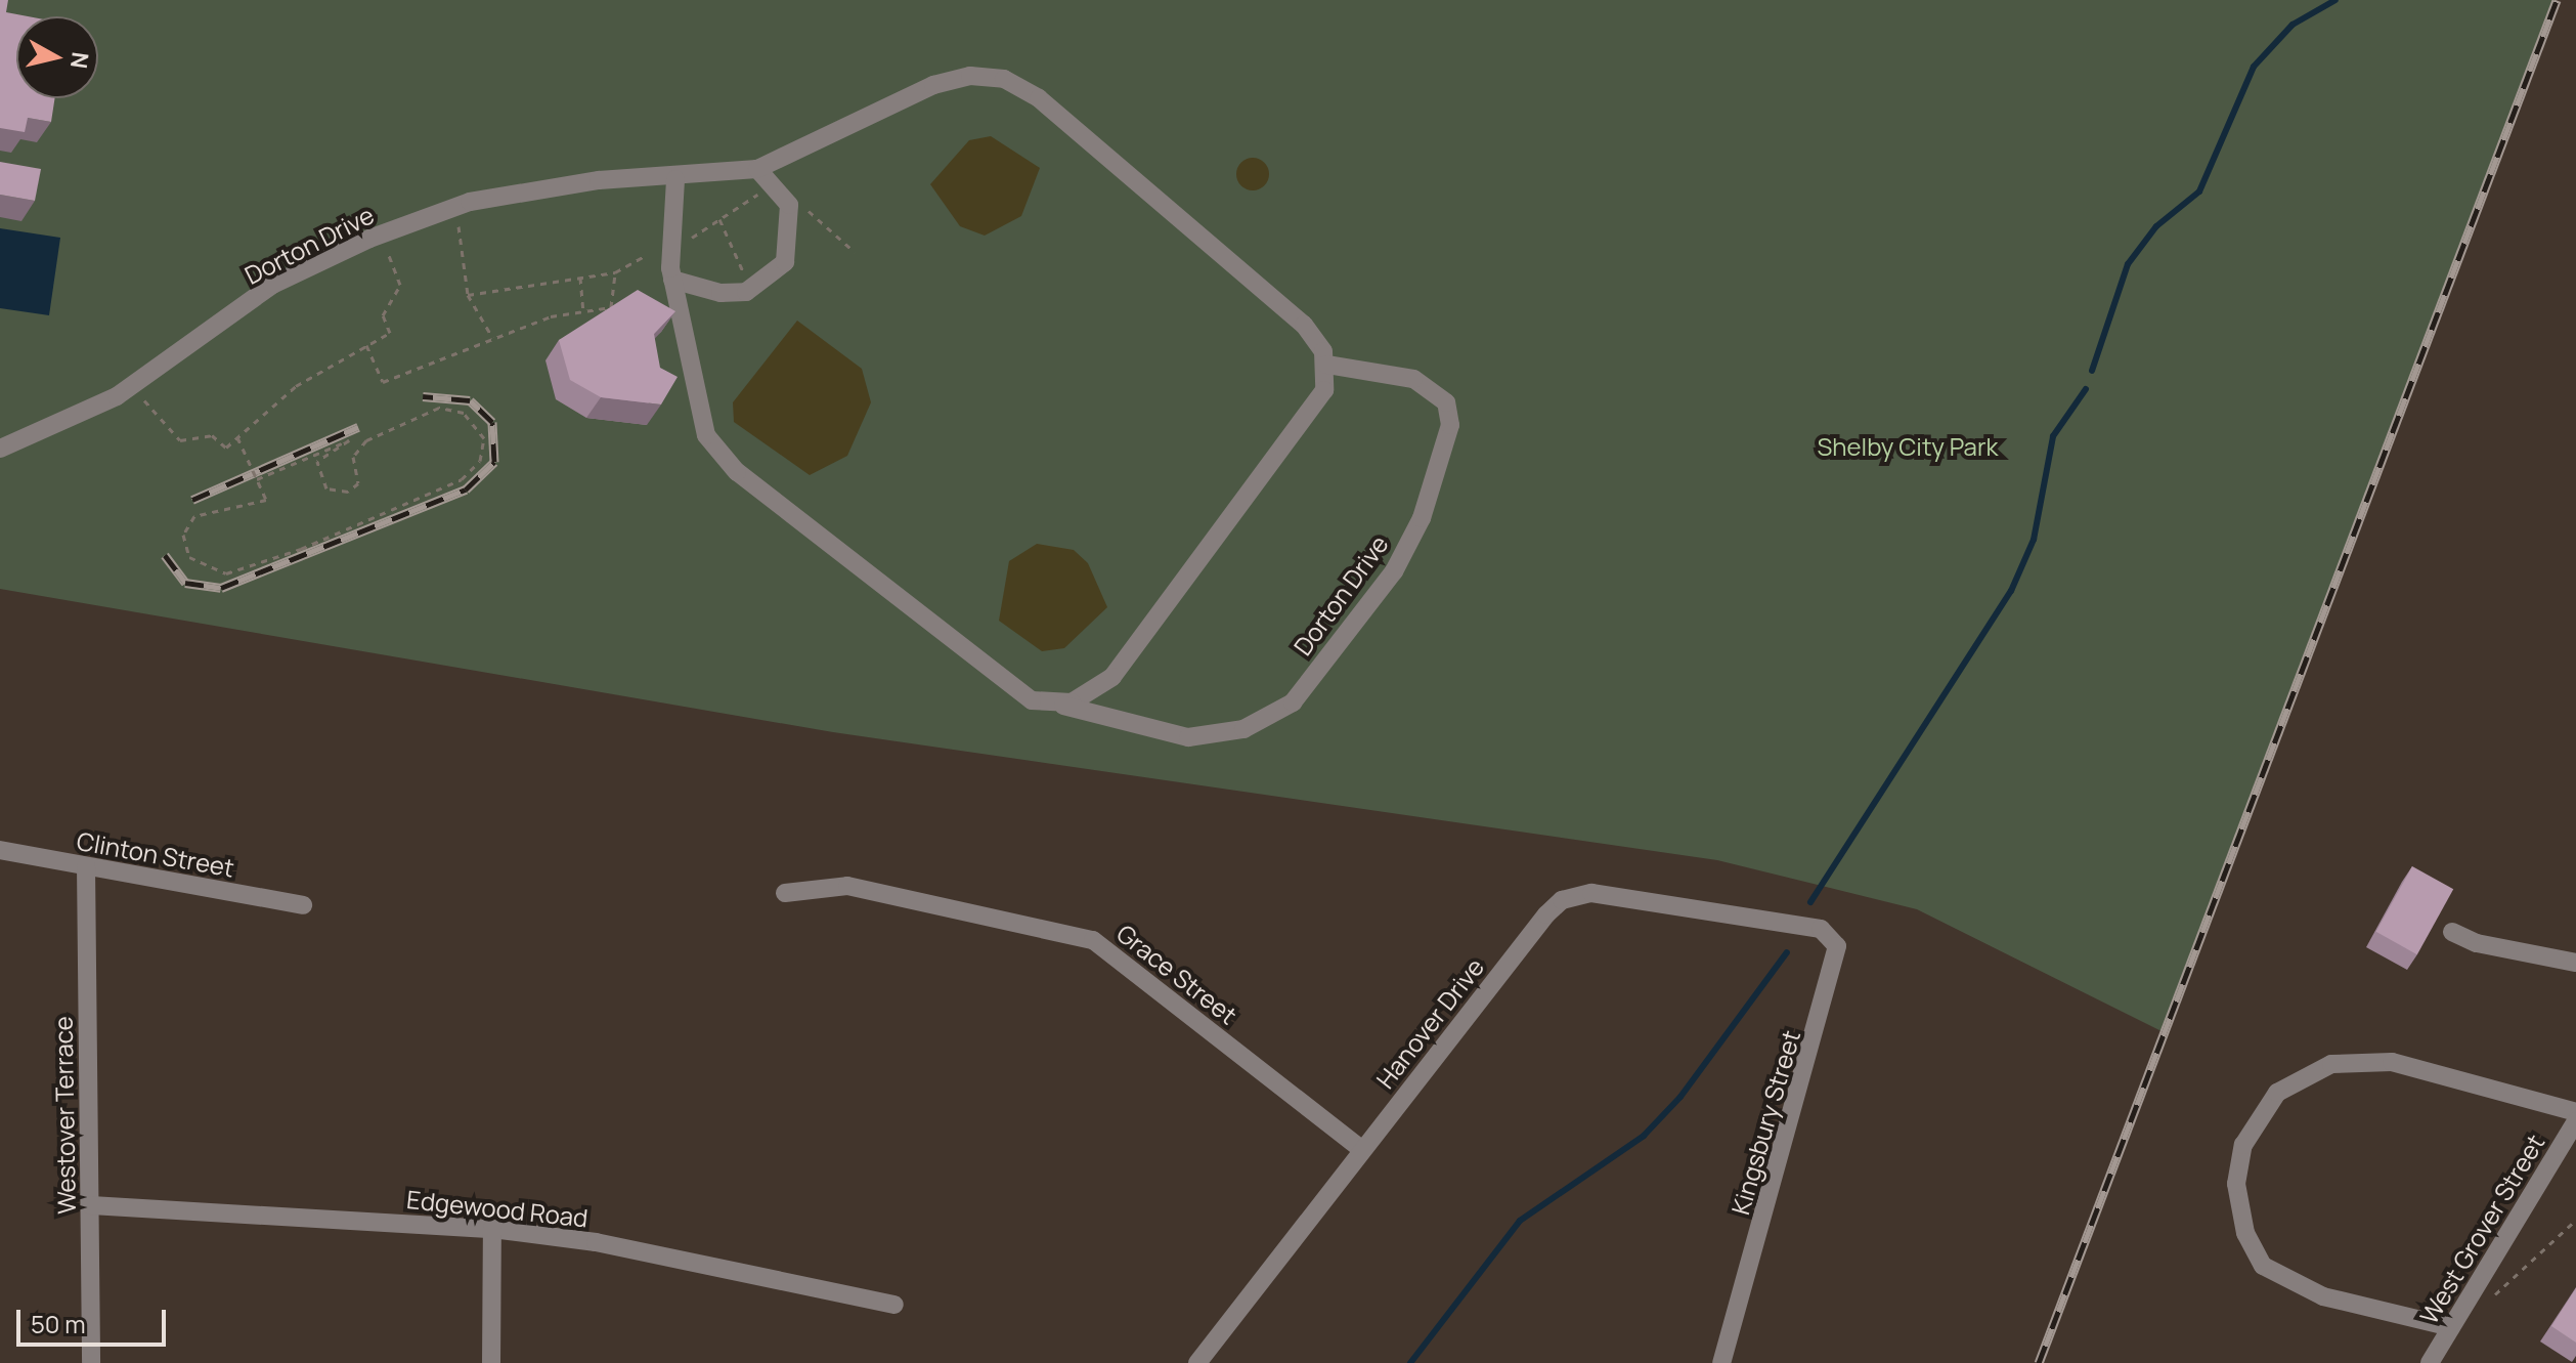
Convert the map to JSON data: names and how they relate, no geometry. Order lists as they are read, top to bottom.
{
  "streets": {
    "street": [
      "Dorton Drive",
      "Clinton Street",
      "Grace Street",
      "Hanover Drive",
      "Westover Terrace",
      "Kingsbury Street",
      "Edgewood Road",
      "West Grover Street"
    ]
  },
  "crossings": [
    ["Clinton Street", "Westover Terrace"],
    ["Grace Street", "Hanover Drive"],
    ["Hanover Drive", "Kingsbury Street"],
    ["Westover Terrace", "Edgewood Road"]
  ],
  "parks": ["Shelby City Park"],
  "scale_bar": "50 m",
  "north": "right"
}
